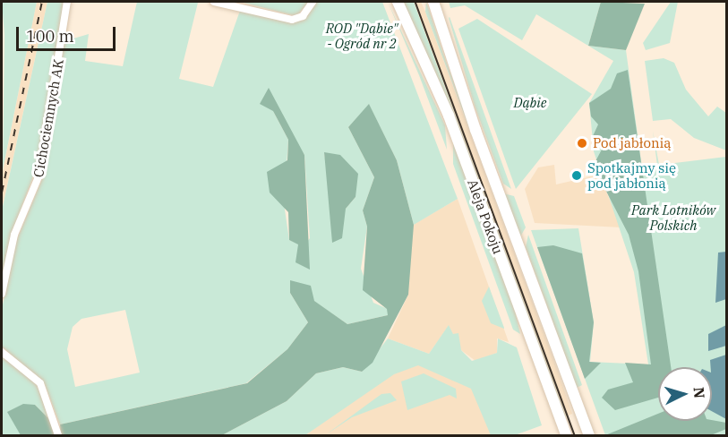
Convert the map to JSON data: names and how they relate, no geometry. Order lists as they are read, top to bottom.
{
  "streets": {
    "main road": ["Aleja Pokoju"],
    "street": ["Cichociemnych AK"]
  },
  "parks": ["ROD \"Dąbie\" - Ogród nr 2", "Dąbie", "Park Lotników Polskich"],
  "places": ["Pod jabłonią", "Spotkajmy się pod jabłonią"],
  "scale_bar": "100 m",
  "north": "right"
}
